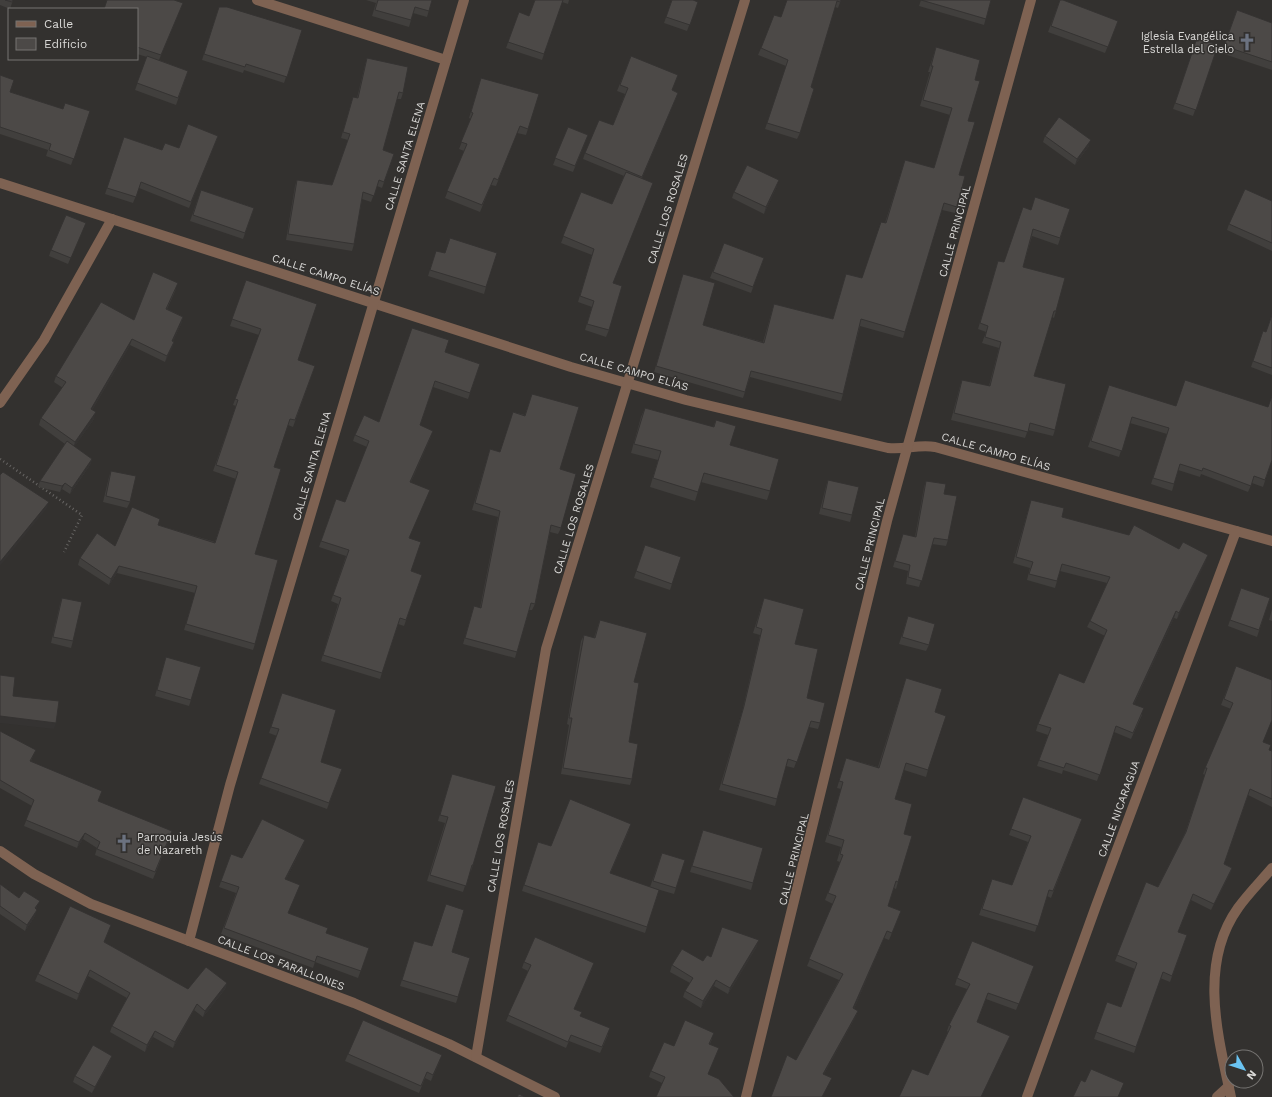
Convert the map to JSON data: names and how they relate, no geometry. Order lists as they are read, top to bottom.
{
  "streets": {
    "street": [
      "CALLE SANTA ELENA",
      "CALLE LOS ROSALES",
      "CALLE PRINCIPAL",
      "CALLE CAMPO ELÍAS",
      "CALLE NICARAGUA",
      "CALLE LOS FARALLONES"
    ]
  },
  "crossings": [
    ["CALLE SANTA ELENA", "CALLE CAMPO ELÍAS"],
    ["CALLE SANTA ELENA", "CALLE LOS FARALLONES"],
    ["CALLE LOS ROSALES", "CALLE CAMPO ELÍAS"],
    ["CALLE LOS ROSALES", "CALLE LOS FARALLONES"],
    ["CALLE PRINCIPAL", "CALLE CAMPO ELÍAS"],
    ["CALLE CAMPO ELÍAS", "CALLE NICARAGUA"]
  ],
  "places": {
    "church": ["Iglesia Evangélica Estrella del Cielo", "Parroquia Jesús de Nazareth"]
  },
  "legend": ["Calle", "Edificio"],
  "north": "bottom right"
}
